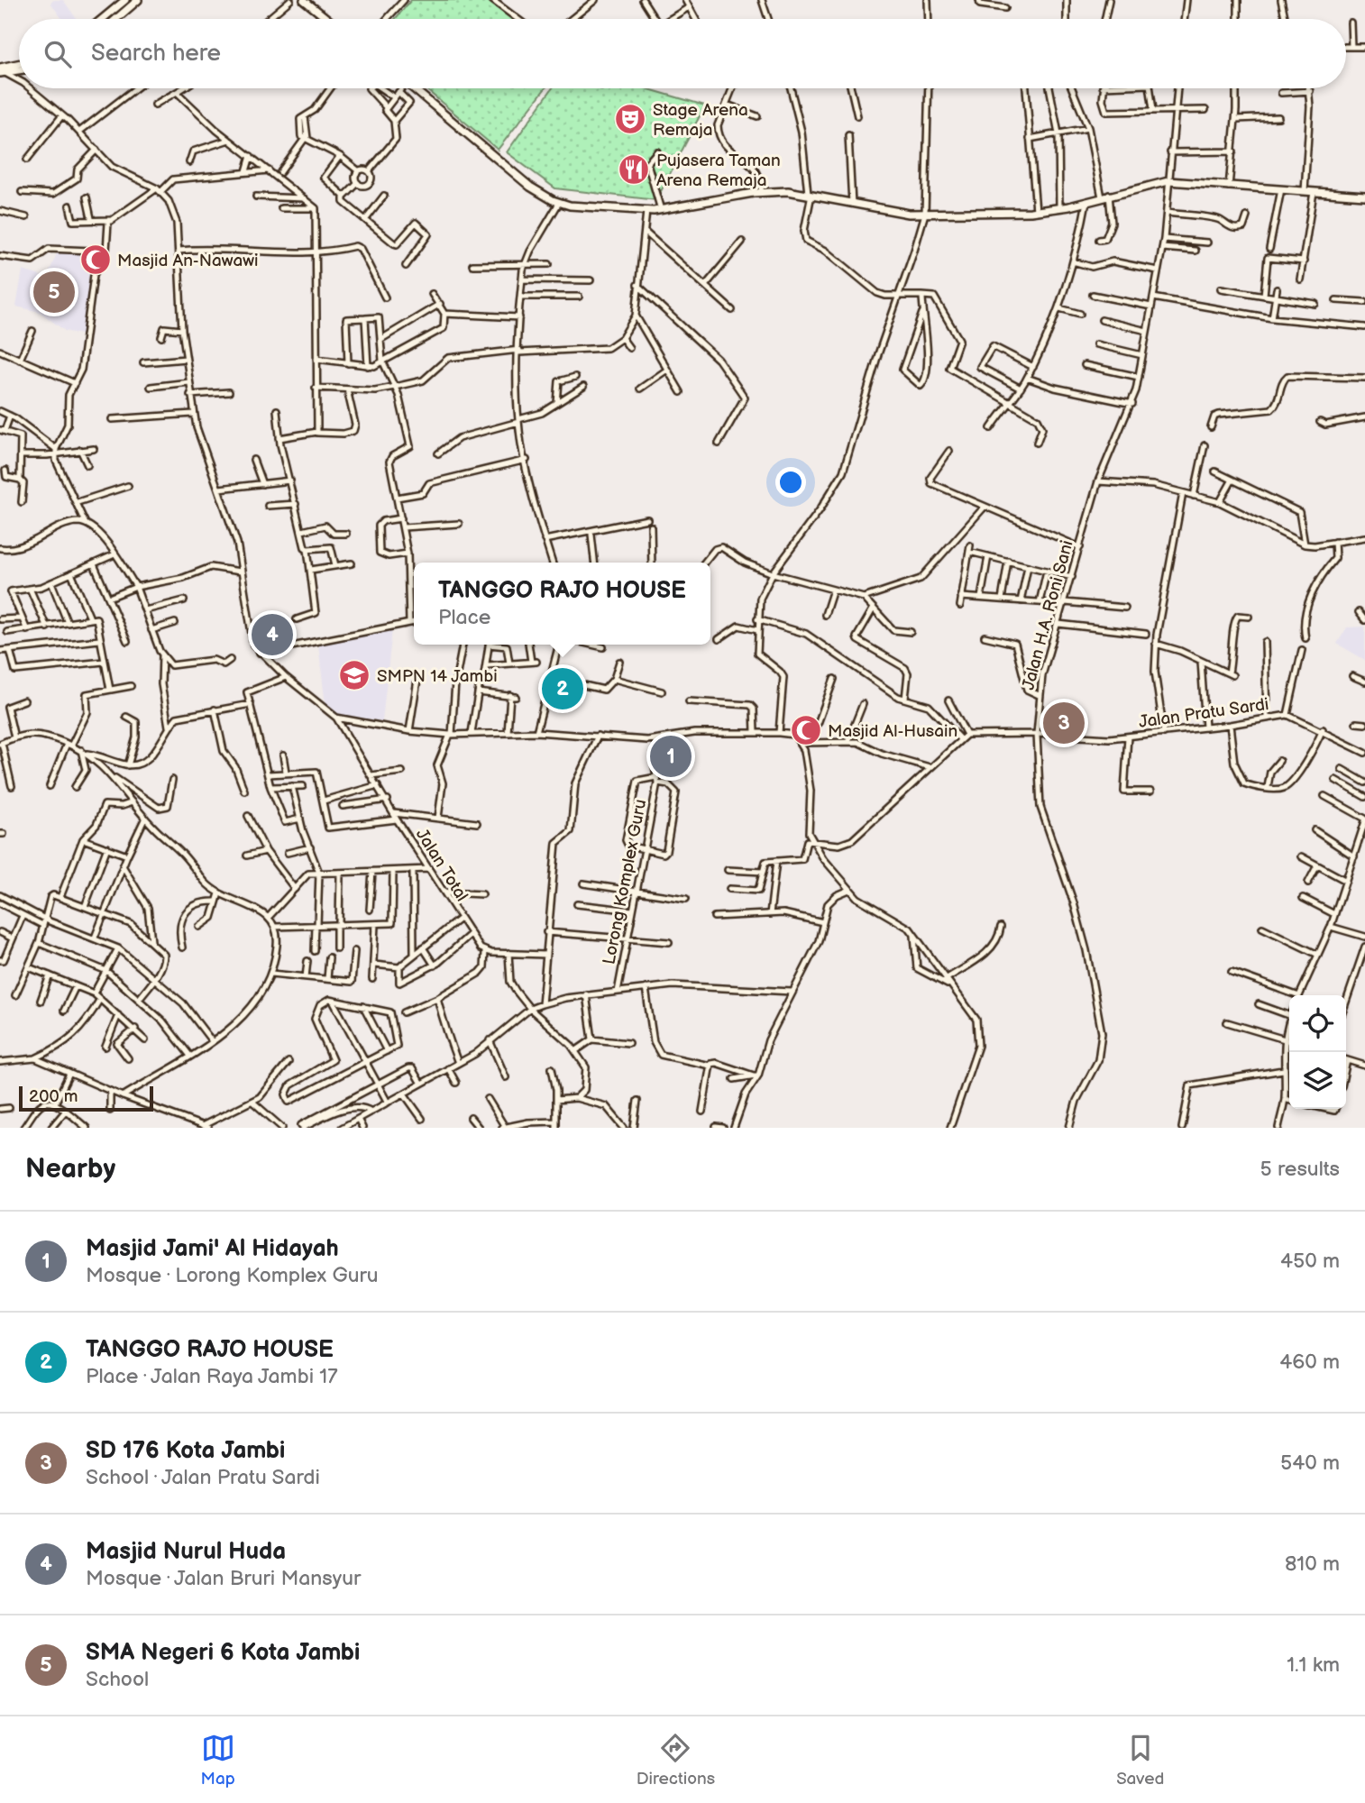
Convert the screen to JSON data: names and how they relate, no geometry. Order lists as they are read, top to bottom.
{
  "streets": {
    "street": [
      "Jalan H.A. Roni Sani",
      "Jalan Pratu Sardi",
      "Jalan Total",
      "Lorong Komplex Guru"
    ]
  },
  "crossings": [
    ["Jalan H.A. Roni Sani", "Jalan Pratu Sardi"]
  ],
  "places": {
    "theatre": ["Stage Arena Remaja"],
    "restaurant": ["Pujasera Taman Arena Remaja"],
    "mosque": ["Masjid An-Nawawi", "Masjid Al-Husain"],
    "school or university": ["SMPN 14 Jambi"]
  },
  "scale_bar": "200 m",
  "page": {
    "search": "Search here",
    "pins": [
      "5",
      "4",
      "2",
      "3",
      "1"
    ],
    "popup": ["TANGGO RAJO HOUSE", "Place"],
    "scale": "200 m",
    "heading": ["Nearby", "5 results"],
    "list": [
      {
        "mark": "1",
        "name": "Masjid Jami' Al Hidayah",
        "note": "Mosque · Lorong Komplex Guru",
        "value": "450 m"
      },
      {
        "mark": "2",
        "name": "TANGGO RAJO HOUSE",
        "note": "Place · Jalan Raya Jambi 17",
        "value": "460 m"
      },
      {
        "mark": "3",
        "name": "SD 176 Kota Jambi",
        "note": "School · Jalan Pratu Sardi",
        "value": "540 m"
      },
      {
        "mark": "4",
        "name": "Masjid Nurul Huda",
        "note": "Mosque · Jalan Bruri Mansyur",
        "value": "810 m"
      },
      {
        "mark": "5",
        "name": "SMA Negeri 6 Kota Jambi",
        "note": "School",
        "value": "1.1 km"
      }
    ],
    "nav": ["Map", "Directions", "Saved"]
  }
}
